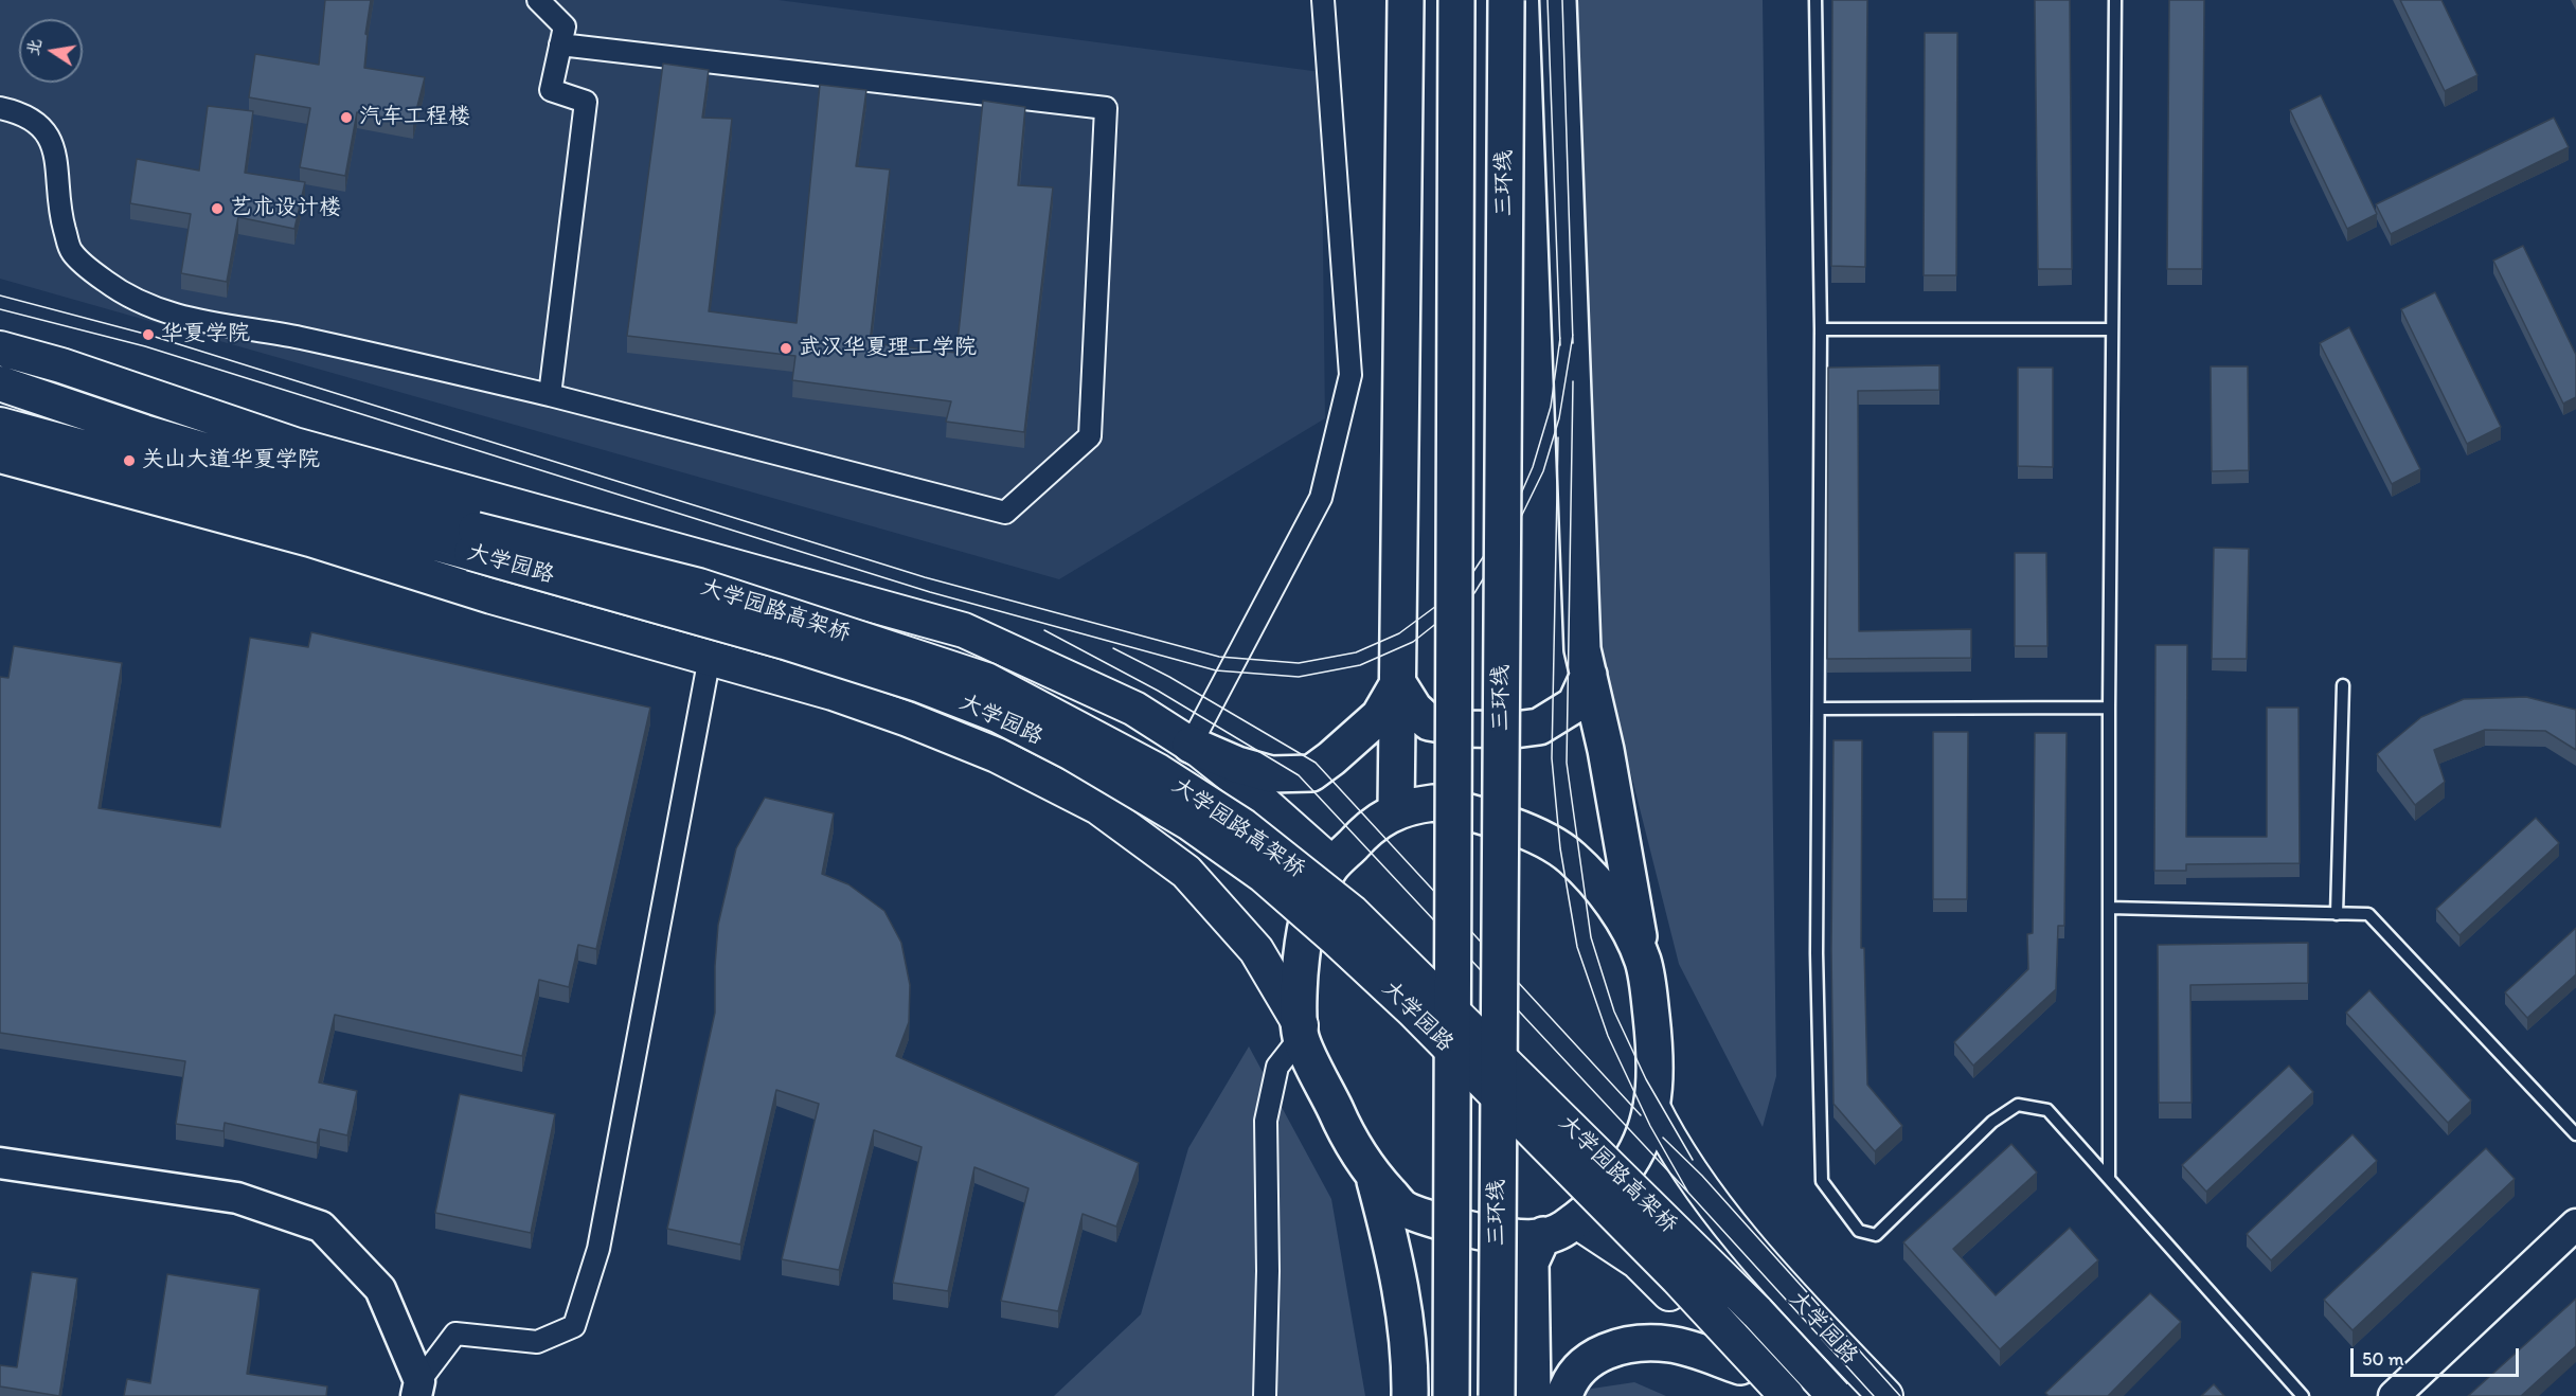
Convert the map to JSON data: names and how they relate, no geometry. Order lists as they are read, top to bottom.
{
  "streets": {
    "highway": ["三环线"],
    "main road": ["大学园路", "大学园路高架桥"]
  },
  "crossings": [
    ["大学园路", "大学园路高架桥"]
  ],
  "places": [
    "汽车工程楼",
    "艺术设计楼",
    "华夏学院",
    "武汉华夏理工学院",
    "关山大道华夏学院"
  ],
  "scale_bar": "50 m",
  "north": "left"
}
